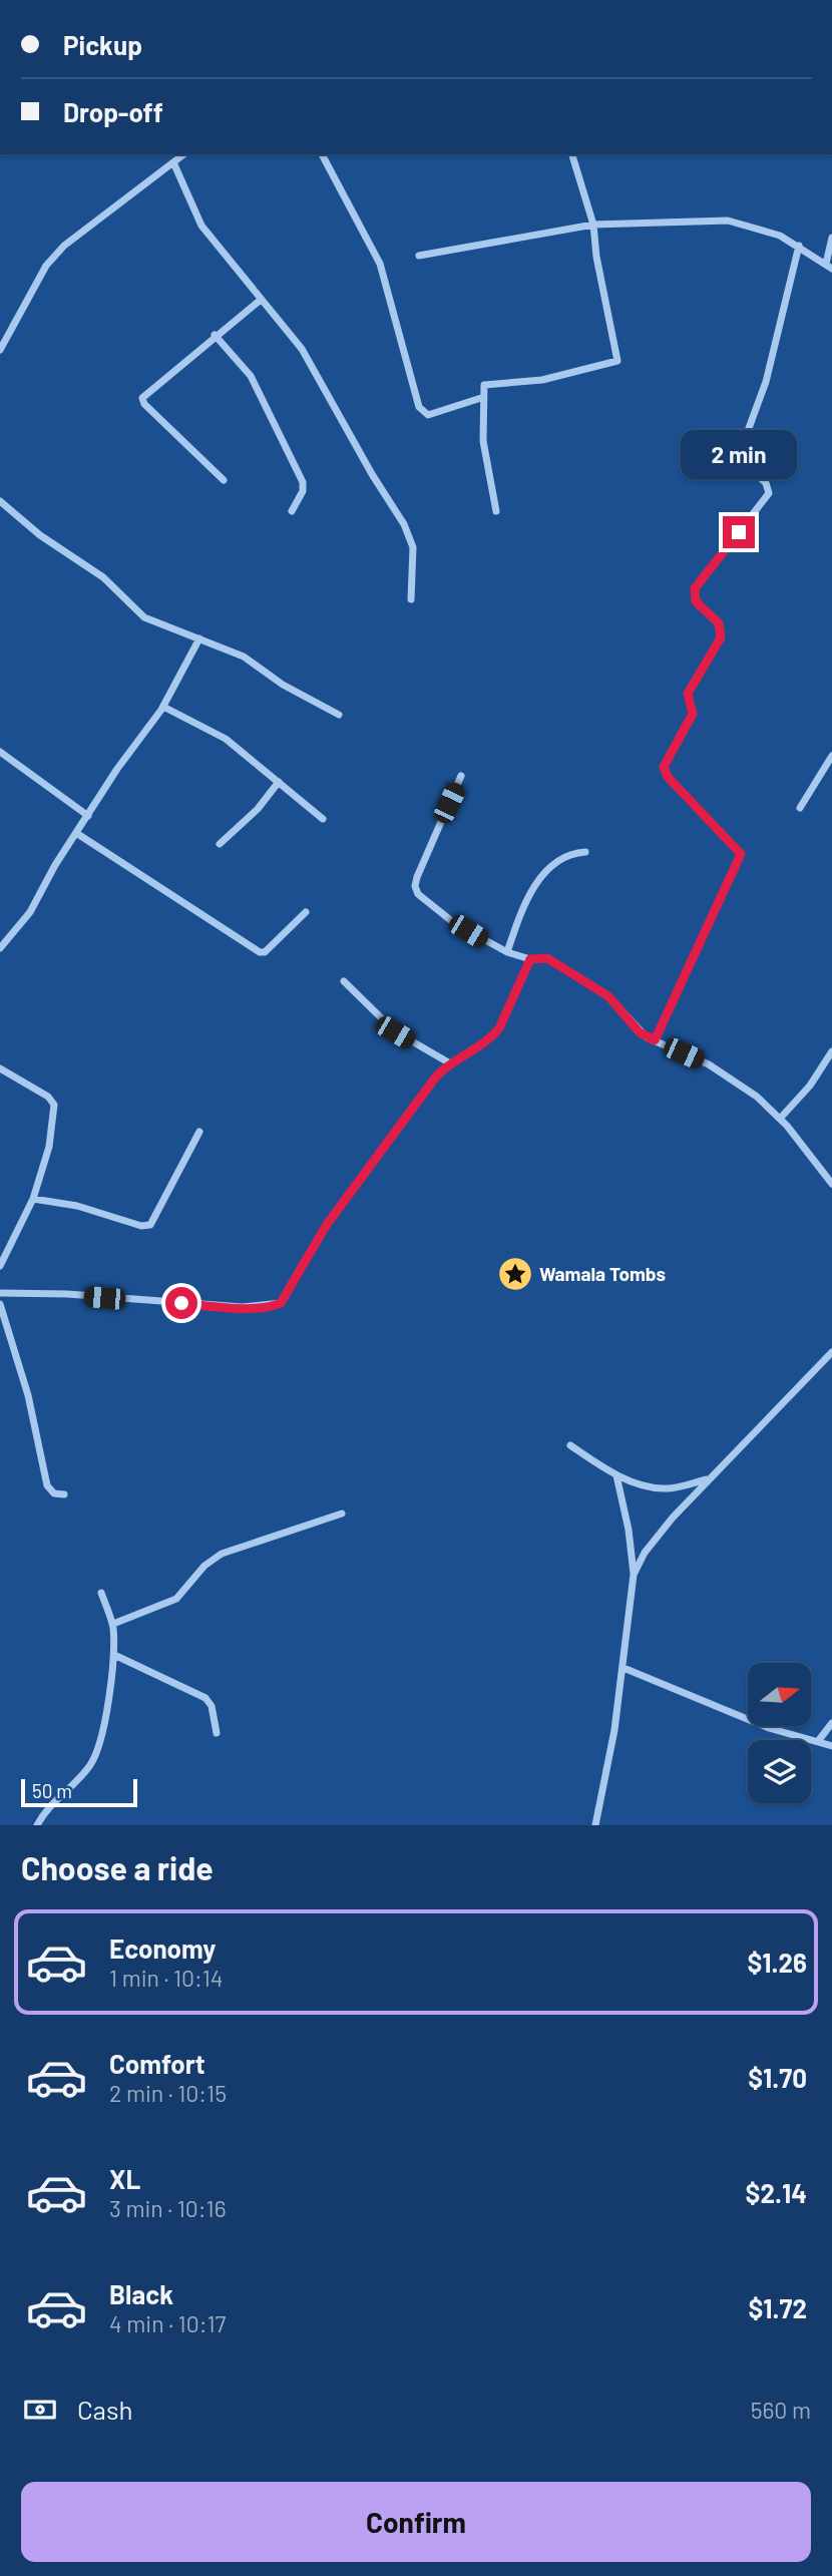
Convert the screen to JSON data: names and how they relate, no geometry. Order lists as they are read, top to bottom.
{
  "places": {
    "place": ["Wamala Tombs"]
  },
  "scale_bar": "50 m",
  "north": "right",
  "page": {
    "banner": ["Pickup", "Drop-off"],
    "bubble": "2 min",
    "scale": "50 m",
    "heading": "Choose a ride",
    "list": [
      {
        "name": "Economy",
        "note": "1 min · 10:14",
        "value": "$1.26"
      },
      {
        "name": "Comfort",
        "note": "2 min · 10:15",
        "value": "$1.70"
      },
      {
        "name": "XL",
        "note": "3 min · 10:16",
        "value": "$2.14"
      },
      {
        "name": "Black",
        "note": "4 min · 10:17",
        "value": "$1.72"
      }
    ],
    "pay": ["Cash", "560 m"],
    "buttons": "Confirm"
  }
}
